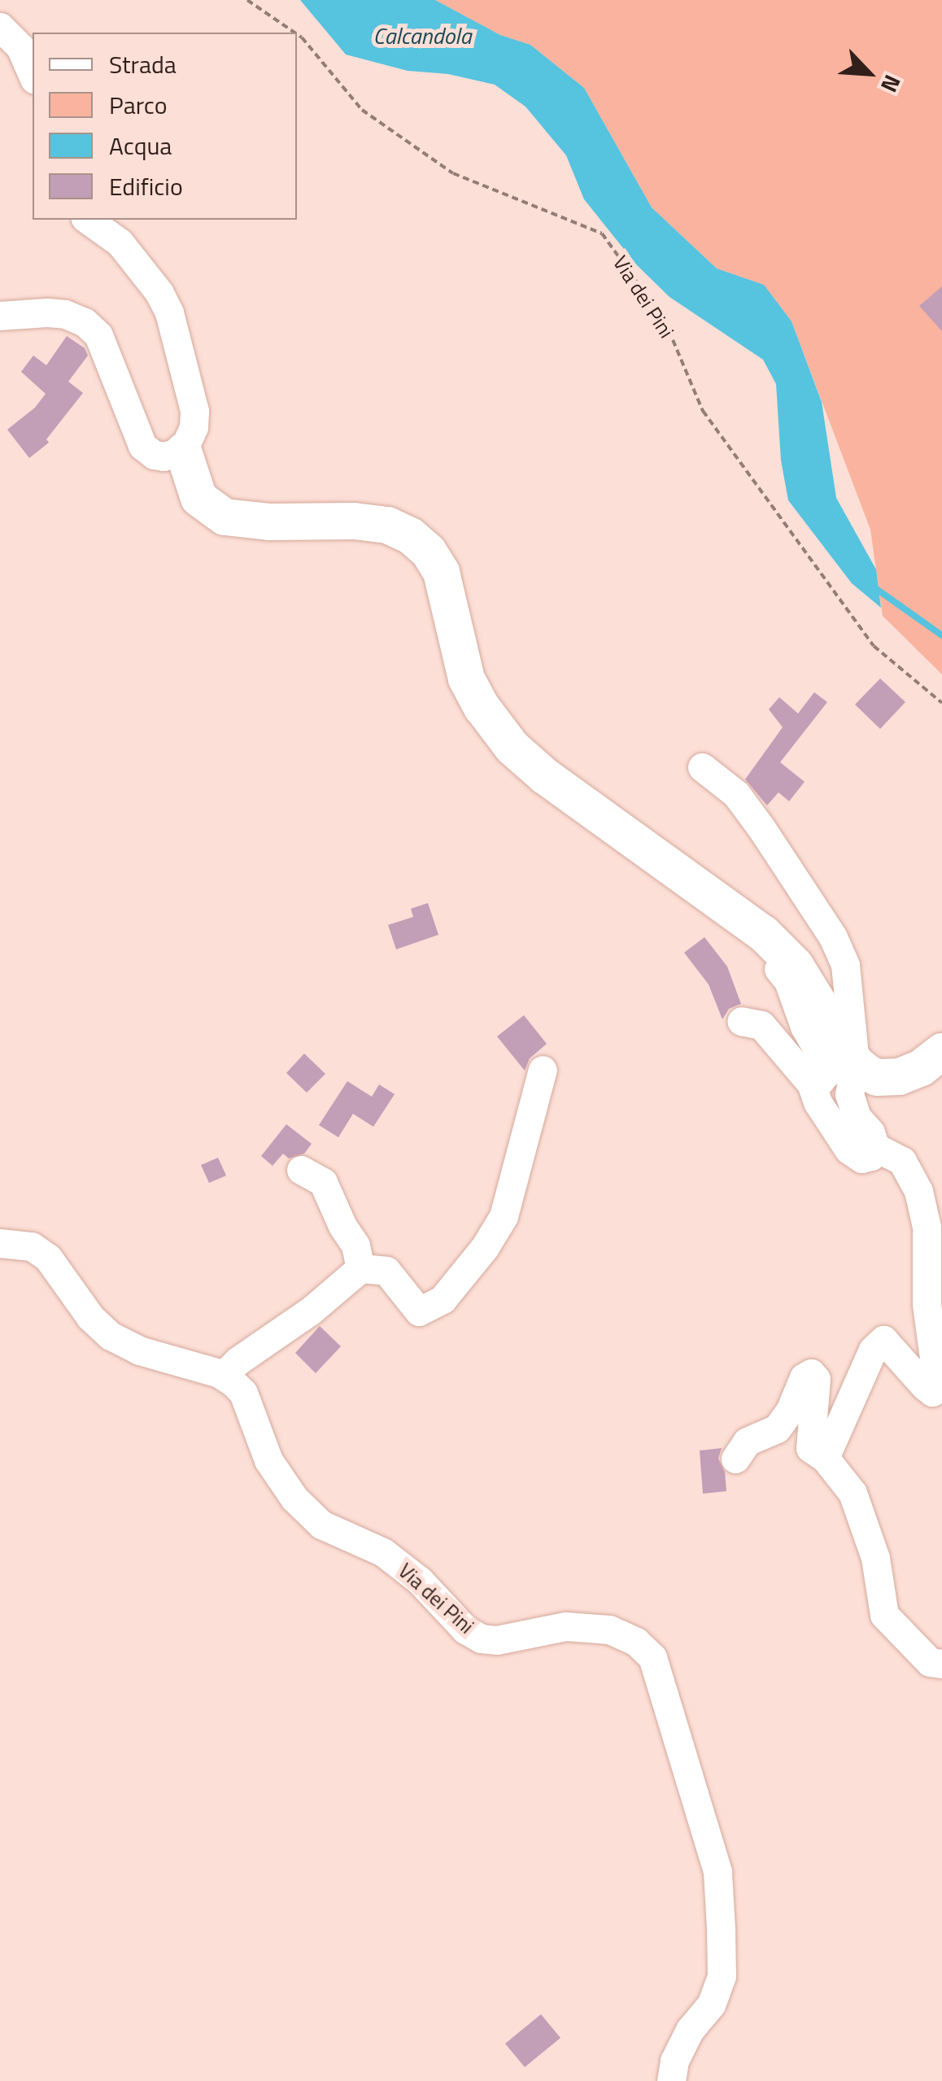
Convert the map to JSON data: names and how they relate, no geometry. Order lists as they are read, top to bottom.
{
  "streets": {
    "street": ["Via dei Pini"]
  },
  "water": ["Calcandola"],
  "legend": [
    "Strada",
    "Parco",
    "Acqua",
    "Edificio"
  ],
  "north": "bottom right"
}
